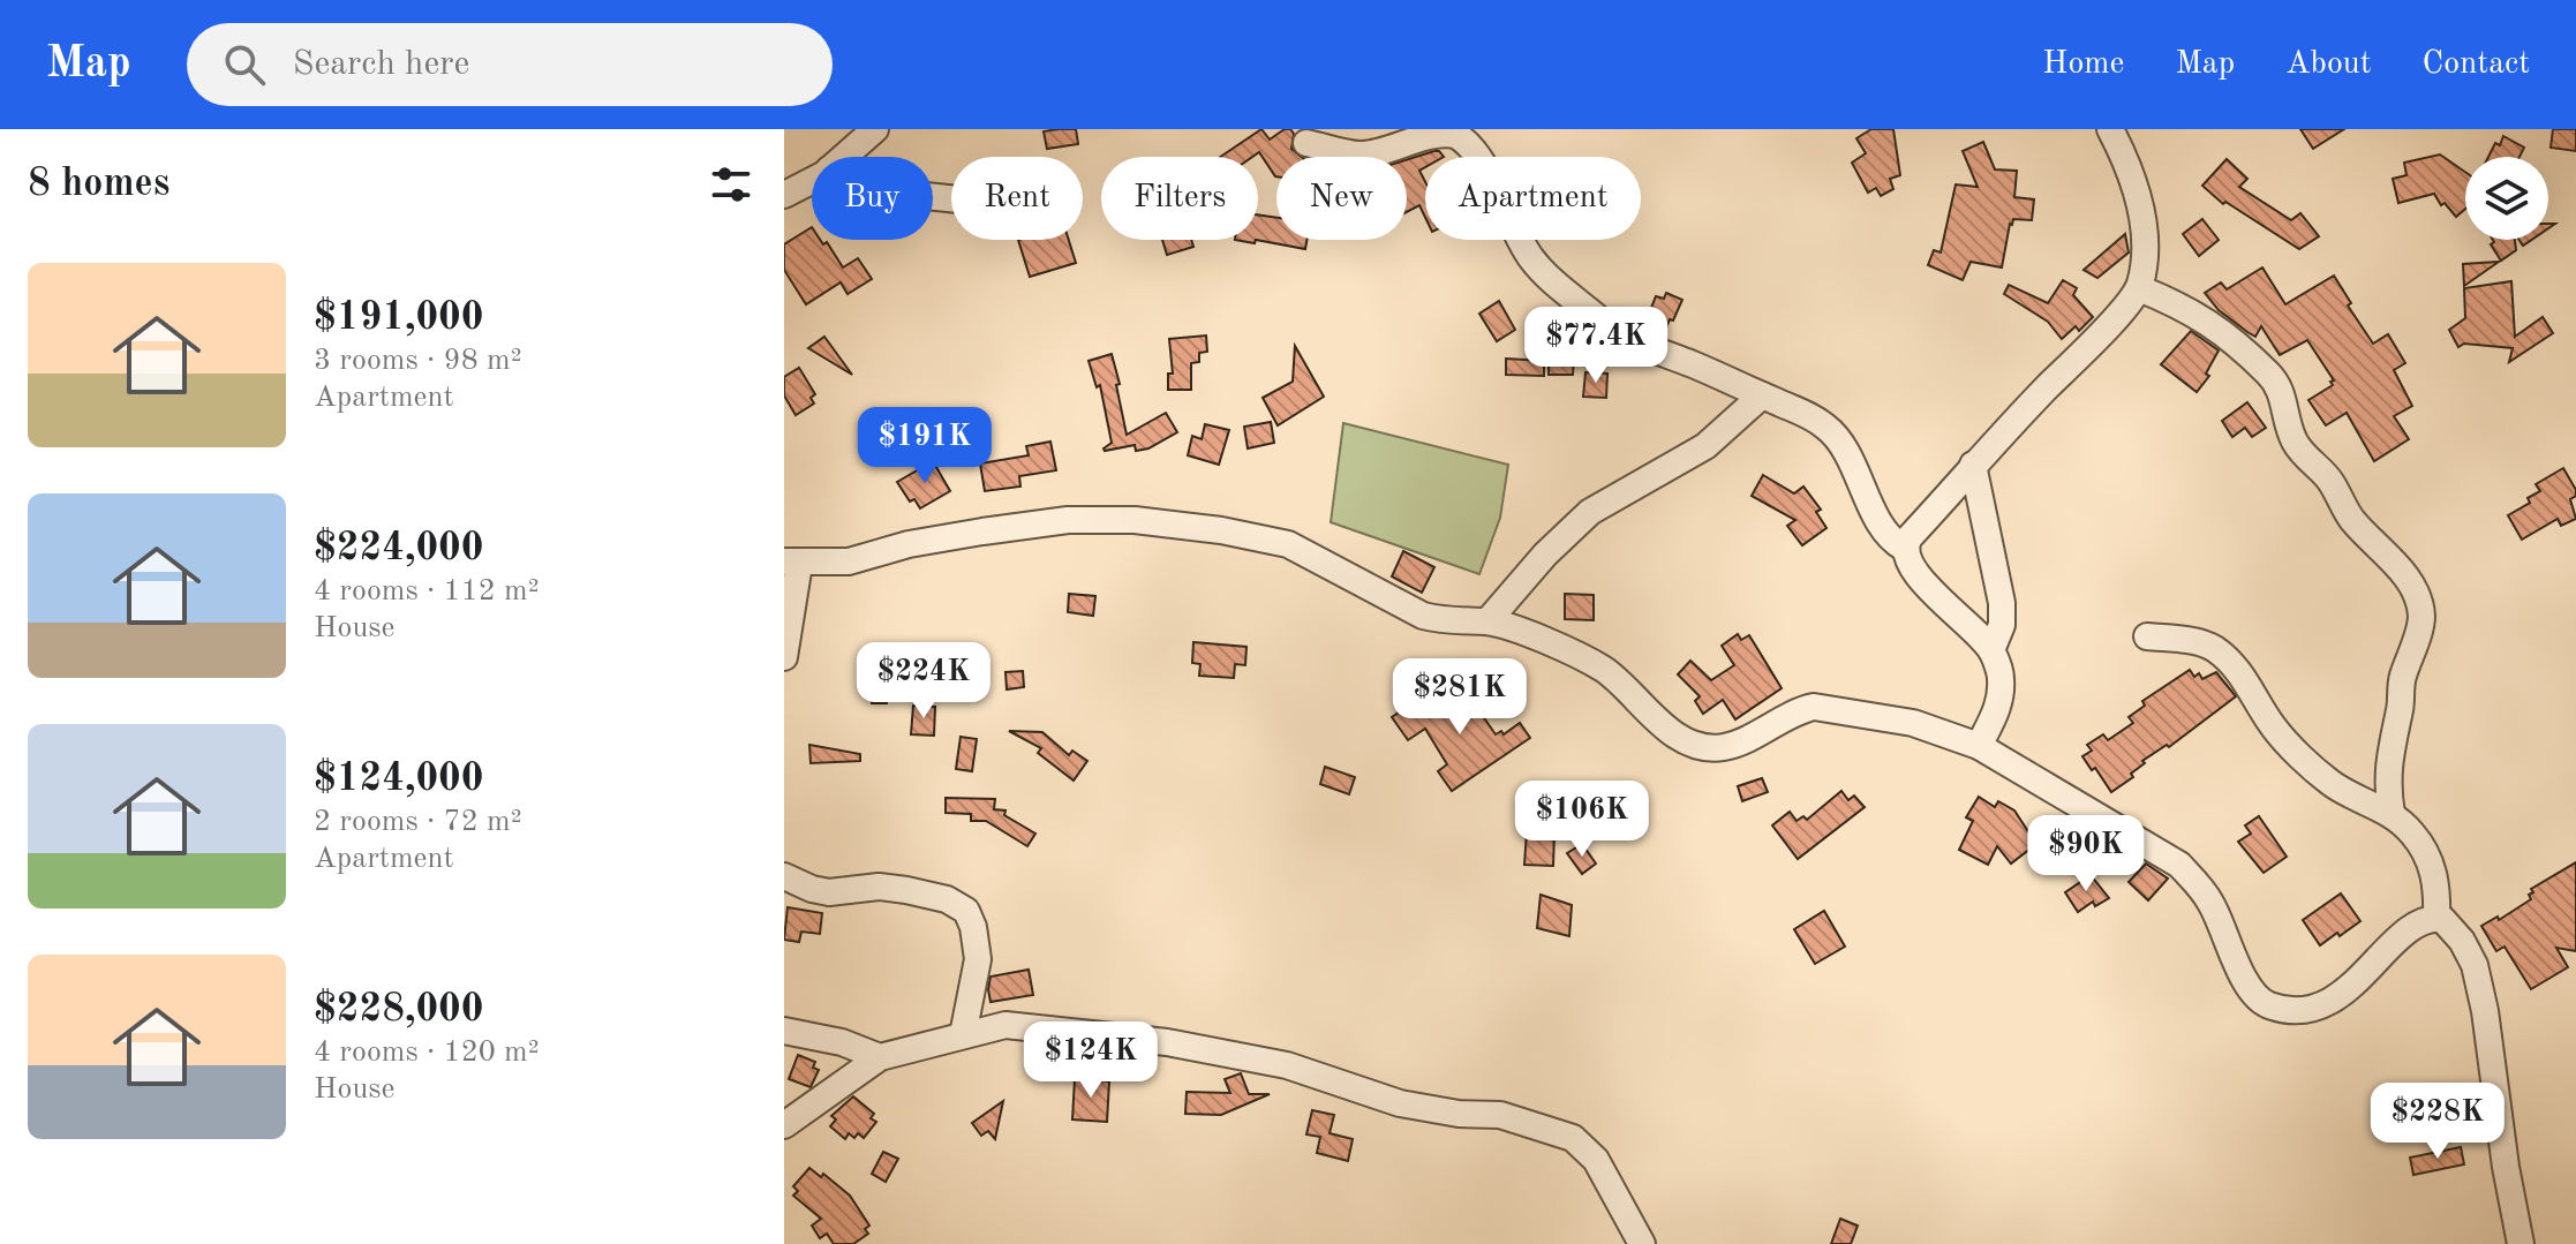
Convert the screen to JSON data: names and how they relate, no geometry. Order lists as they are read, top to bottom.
{
  "page": {
    "header": "Map",
    "search": "Search here",
    "nav": [
      "Home",
      "Map",
      "About",
      "Contact"
    ],
    "heading": "8 homes",
    "chip": [
      "Buy",
      "Rent",
      "Filters",
      "New",
      "Apartment"
    ],
    "list": [
      {
        "name": "$191,000",
        "note": "3 rooms · 98 m² · Apartment"
      },
      {
        "name": "$224,000",
        "note": "4 rooms · 112 m² · House"
      },
      {
        "name": "$124,000",
        "note": "2 rooms · 72 m² · Apartment"
      },
      {
        "name": "$228,000",
        "note": "4 rooms · 120 m² · House"
      }
    ],
    "price": [
      "$77.4K",
      "$191K",
      "$224K",
      "$281K",
      "$106K",
      "$90K",
      "$124K",
      "$228K"
    ]
  }
}
